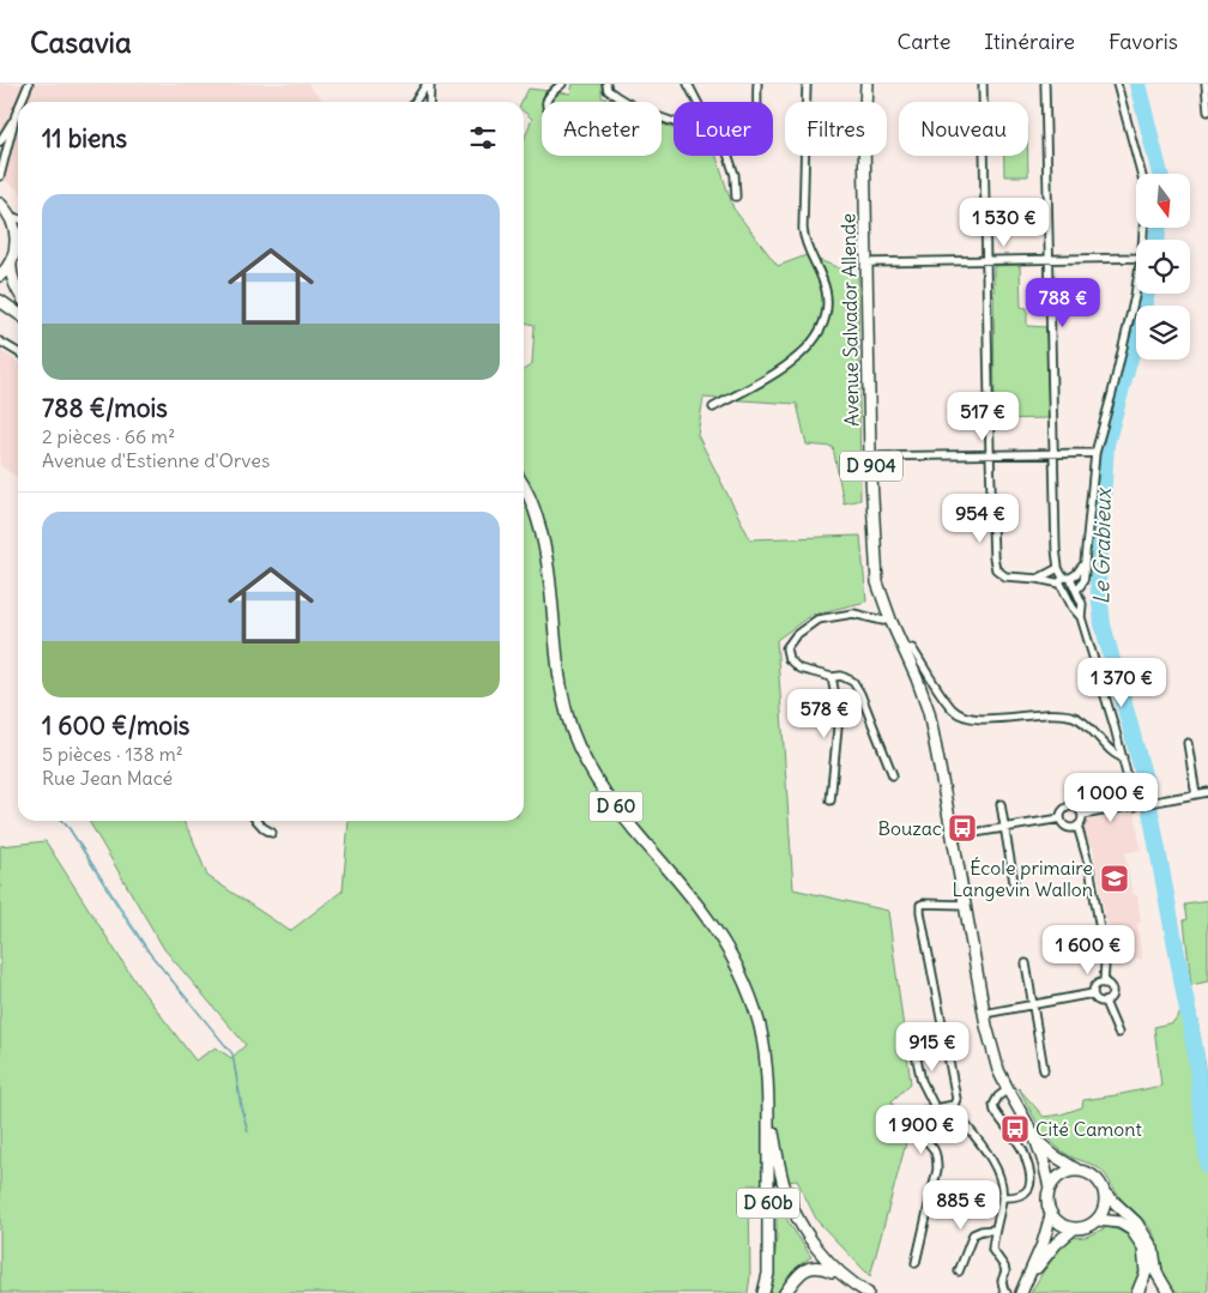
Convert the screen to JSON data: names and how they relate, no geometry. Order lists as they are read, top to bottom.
{
  "streets": {
    "main road": [
      "Avenue Salvador Allende",
      "D 904",
      "D 60",
      "D 60b"
    ]
  },
  "crossings": [
    ["D 60", "D 60b"]
  ],
  "water": ["Le Grabieux"],
  "places": {
    "bus stop": ["Bouzac", "Cité Camont"],
    "school or university": ["École primaire Langevin Wallon"]
  },
  "north": "bottom",
  "page": {
    "header": "Casavia",
    "nav": ["Carte", "Itinéraire", "Favoris"],
    "chip": [
      "Acheter",
      "Louer",
      "Filtres",
      "Nouveau"
    ],
    "heading": "11 biens",
    "list": [
      {
        "name": "788 €/mois",
        "note": "2 pièces · 66 m² · Avenue d'Estienne d'Orves"
      },
      {
        "name": "1 600 €/mois",
        "note": "5 pièces · 138 m² · Rue Jean Macé"
      }
    ],
    "price": [
      "1 530 €",
      "788 €",
      "517 €",
      "954 €",
      "1 370 €",
      "578 €",
      "1 000 €",
      "1 600 €",
      "915 €",
      "1 900 €",
      "885 €"
    ]
  }
}
